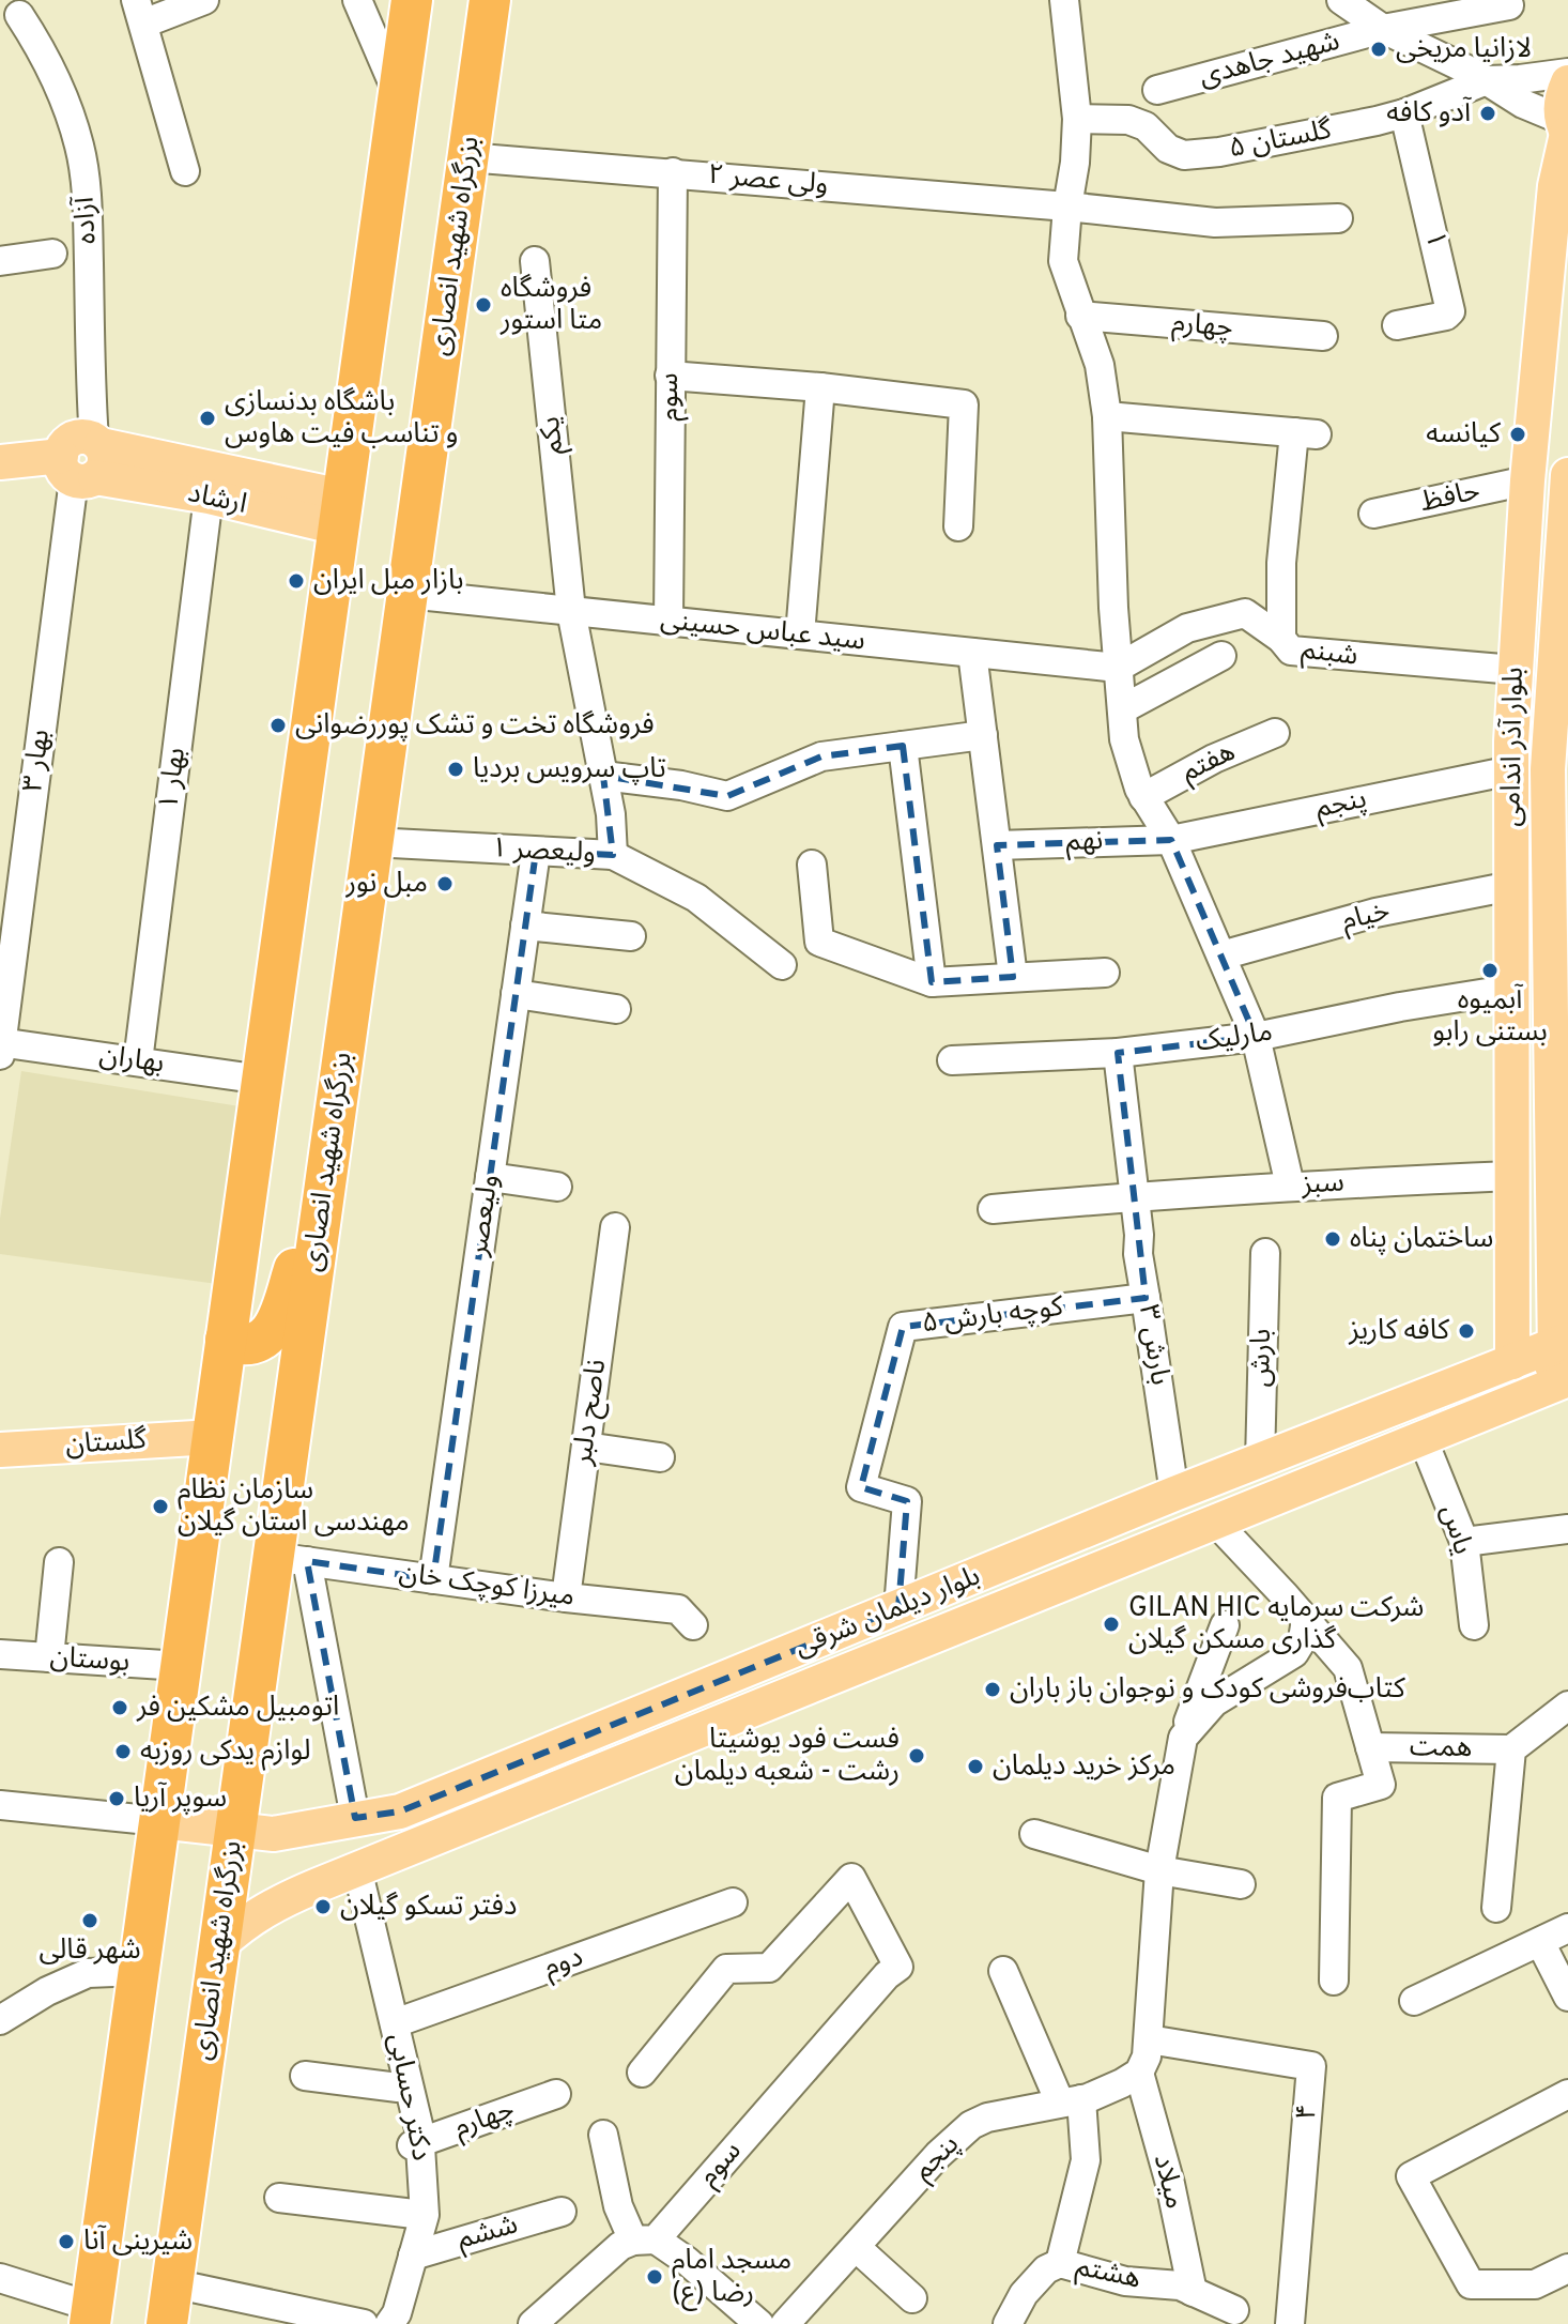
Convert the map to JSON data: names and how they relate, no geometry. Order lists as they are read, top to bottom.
{
  "streets": {
    "highway": ["بزرگراه شهید انصاری"],
    "main road": [
      "ارشاد",
      "بلوار آذر اندامی",
      "گلستان",
      "بلوار دیلمان شرقی"
    ],
    "street": [
      "شهید جاهدی",
      "گلستان ۵",
      "ولی عصر ۲",
      "آزاده",
      "۱",
      "چهارم",
      "سوم",
      "یکم",
      "حافظ",
      "سید عباس حسینی",
      "شبنم",
      "بهار ۳",
      "هفتم",
      "بهار ۱",
      "پنجم",
      "نهم",
      "ولیعصر ۱",
      "خیام",
      "مارلیک",
      "بهاران",
      "سبز",
      "ولیعصر",
      "کوچه بارش ۵",
      "بارش ۳",
      "بارش",
      "ناصح دلبر",
      "یاس",
      "میرزا کوچک خان",
      "بوستان",
      "همت",
      "دوم",
      "دکتر حسابی",
      "۴",
      "میلاد",
      "ششم",
      "هشتم"
    ]
  },
  "crossings": [
    ["گلستان ۵", "۱"],
    ["ولی عصر ۲", "بزرگراه شهید انصاری"],
    ["ولی عصر ۲", "سوم"],
    ["آزاده", "ارشاد"],
    ["آزاده", "بهار ۳"],
    ["بزرگراه شهید انصاری", "ارشاد"],
    ["بزرگراه شهید انصاری", "سید عباس حسینی"],
    ["بزرگراه شهید انصاری", "ولیعصر ۱"],
    ["بزرگراه شهید انصاری", "بهاران"],
    ["بزرگراه شهید انصاری", "گلستان"],
    ["بزرگراه شهید انصاری", "میرزا کوچک خان"],
    ["بزرگراه شهید انصاری", "بلوار دیلمان شرقی"],
    ["بزرگراه شهید انصاری", "بوستان"],
    ["چهارم", "دکتر حسابی"],
    ["سوم", "سید عباس حسینی"],
    ["یکم", "سید عباس حسینی"],
    ["یکم", "ولیعصر ۱"],
    ["حافظ", "بلوار آذر اندامی"],
    ["ارشاد", "بهار ۳"],
    ["ارشاد", "بهار ۱"],
    ["سید عباس حسینی", "شبنم"],
    ["شبنم", "بلوار آذر اندامی"],
    ["بلوار آذر اندامی", "پنجم"],
    ["بلوار آذر اندامی", "خیام"],
    ["بلوار آذر اندامی", "مارلیک"],
    ["بلوار آذر اندامی", "سبز"],
    ["بلوار آذر اندامی", "بلوار دیلمان شرقی"],
    ["بهار ۳", "بهاران"],
    ["بهار ۱", "بهاران"],
    ["پنجم", "نهم"],
    ["پنجم", "میلاد"],
    ["ولیعصر ۱", "ولیعصر"],
    ["مارلیک", "بارش ۳"],
    ["سبز", "بارش ۳"],
    ["ولیعصر", "میرزا کوچک خان"],
    ["کوچه بارش ۵", "بارش ۳"],
    ["کوچه بارش ۵", "بلوار دیلمان شرقی"],
    ["بارش ۳", "بلوار دیلمان شرقی"],
    ["بارش", "بلوار دیلمان شرقی"],
    ["ناصح دلبر", "میرزا کوچک خان"],
    ["یاس", "بلوار دیلمان شرقی"],
    ["بلوار دیلمان شرقی", "همت"],
    ["بلوار دیلمان شرقی", "دکتر حسابی"],
    ["دوم", "دکتر حسابی"],
    ["دکتر حسابی", "ششم"],
    ["میلاد", "هشتم"]
  ],
  "places": [
    "لازانیا مریخی",
    "آدو کافه",
    "فروشگاه متا استور",
    "باشگاه بدنسازی و تناسب فیت هاوس",
    "کیانسه",
    "بازار مبل ایران",
    "فروشگاه تخت و تشک پوررضوانی",
    "تاپ سرویس بردیا",
    "مبل نور",
    "آبمیوه بستنی رابو",
    "ساختمان پناه",
    "کافه کاریز",
    "سازمان نظام مهندسی استان گیلان",
    "GILAN HIC شرکت سرمایه گذاری مسکن گیلان",
    "کتاب‌فروشی کودک و نوجوان باز باران",
    "اتومبیل مشکین فر",
    "لوازم یدکی روزبه",
    "فست فود یوشیتا رشت - شعبه دیلمان",
    "مرکز خرید دیلمان",
    "سوپر آریا",
    "دفتر تسکو گیلان",
    "شهر قالی",
    "شیرینی آنا",
    "مسجد امام رضا (ع)"
  ]
}
